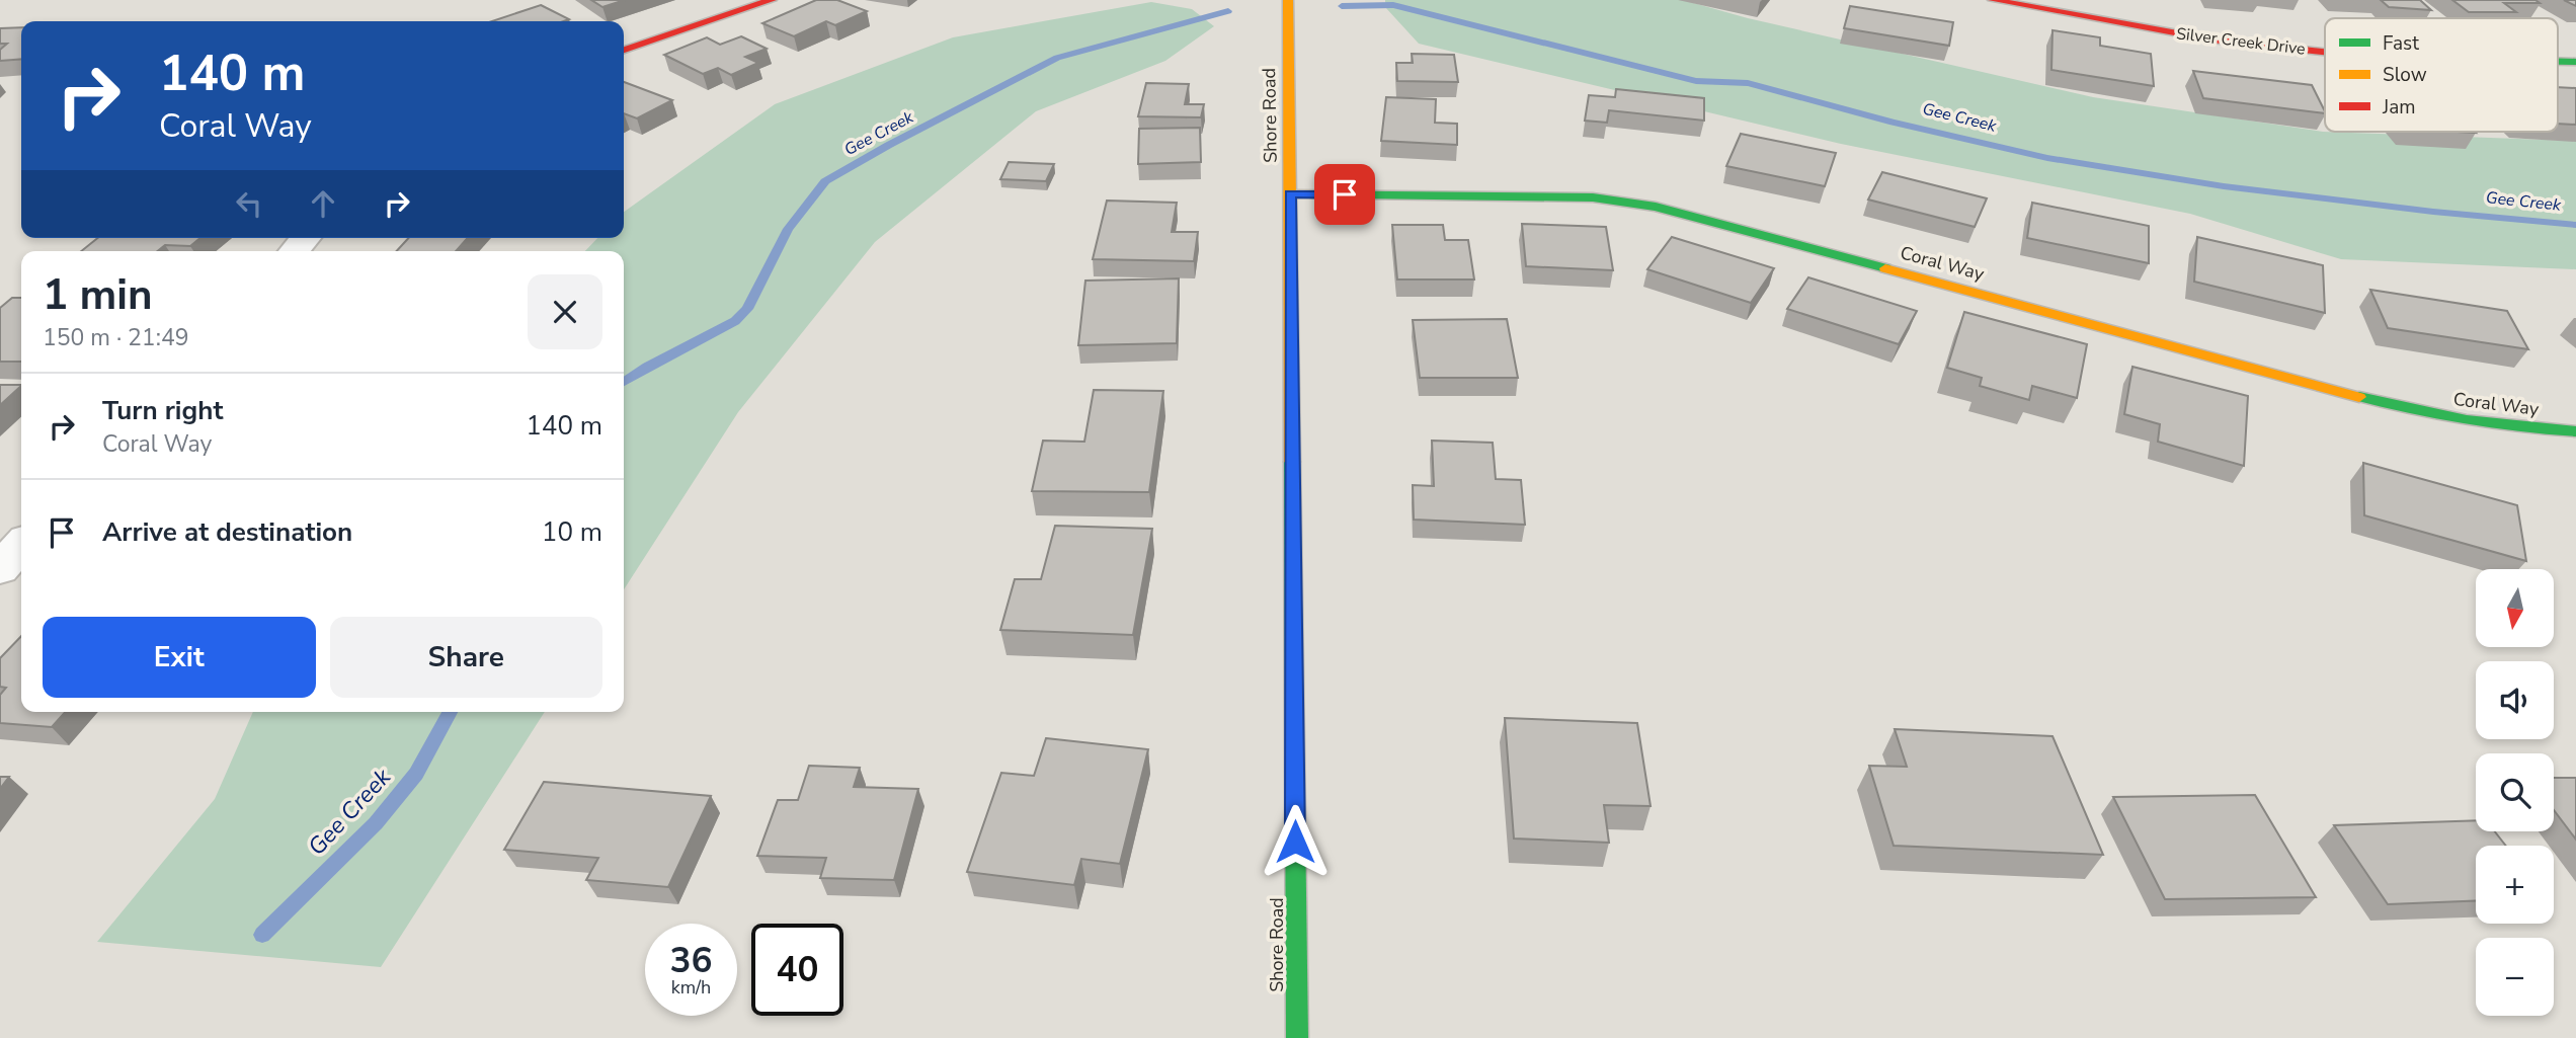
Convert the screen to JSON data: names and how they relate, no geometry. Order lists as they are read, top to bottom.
{
  "streets": {
    "street": ["Silver Creek Drive", "Shore Road", "Coral Way"]
  },
  "crossings": [
    ["Shore Road", "Coral Way"]
  ],
  "water": ["Gee Creek"],
  "legend": ["Fast", "Slow", "Jam"],
  "north": "bottom",
  "page": {
    "turn": ["140 m", "Coral Way"],
    "heading": ["1 min", "150 m · 21:49"],
    "list": [
      {
        "name": "Turn right",
        "note": "Coral Way",
        "value": "140 m"
      },
      {
        "name": "Arrive at destination",
        "value": "10 m"
      }
    ],
    "map_buttons": ["+", "−"],
    "buttons": ["Exit", "Share"],
    "speed": "36 km/h",
    "limit": "40"
  }
}
